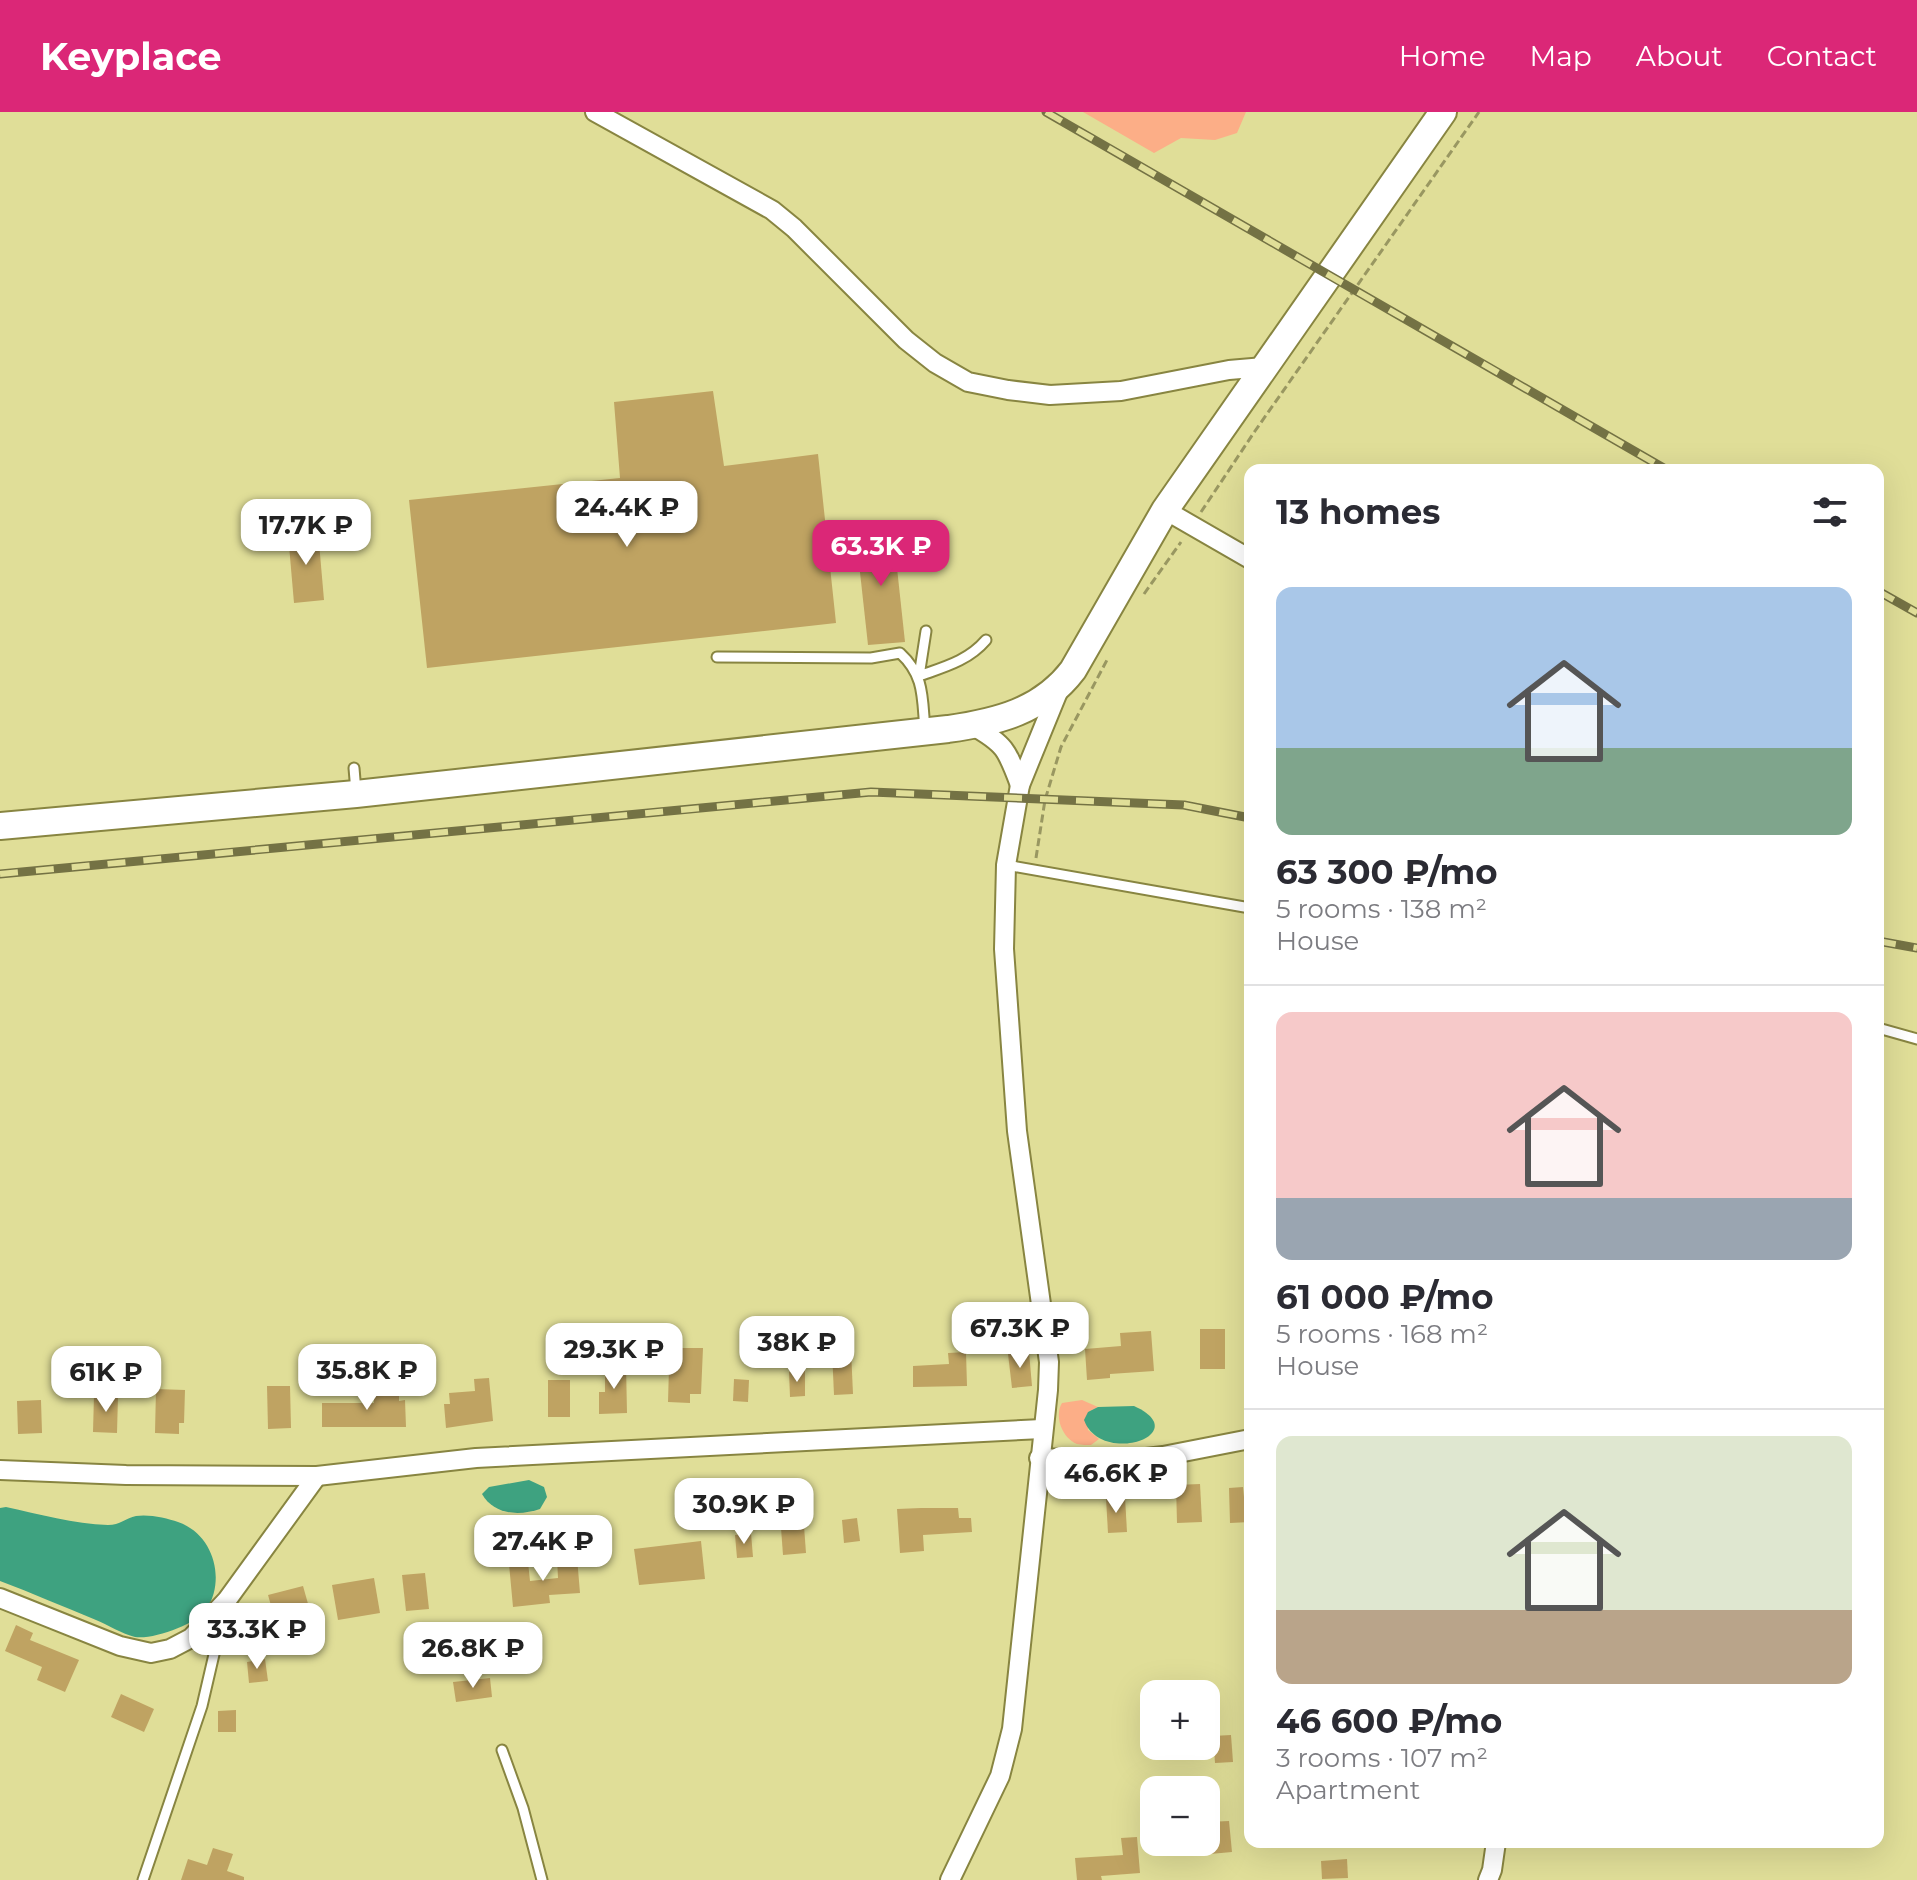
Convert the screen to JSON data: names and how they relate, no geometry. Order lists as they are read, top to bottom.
{
  "page": {
    "header": "Keyplace",
    "nav": [
      "Home",
      "Map",
      "About",
      "Contact"
    ],
    "heading": "13 homes",
    "price": [
      "24.4K ₽",
      "17.7K ₽",
      "63.3K ₽",
      "67.3K ₽",
      "38K ₽",
      "29.3K ₽",
      "35.8K ₽",
      "61K ₽",
      "46.6K ₽",
      "30.9K ₽",
      "27.4K ₽",
      "33.3K ₽",
      "26.8K ₽"
    ],
    "list": [
      {
        "name": "63 300 ₽/mo",
        "note": "5 rooms · 138 m² · House"
      },
      {
        "name": "61 000 ₽/mo",
        "note": "5 rooms · 168 m² · House"
      },
      {
        "name": "46 600 ₽/mo",
        "note": "3 rooms · 107 m² · Apartment"
      }
    ],
    "map_buttons": ["+", "−"]
  }
}
